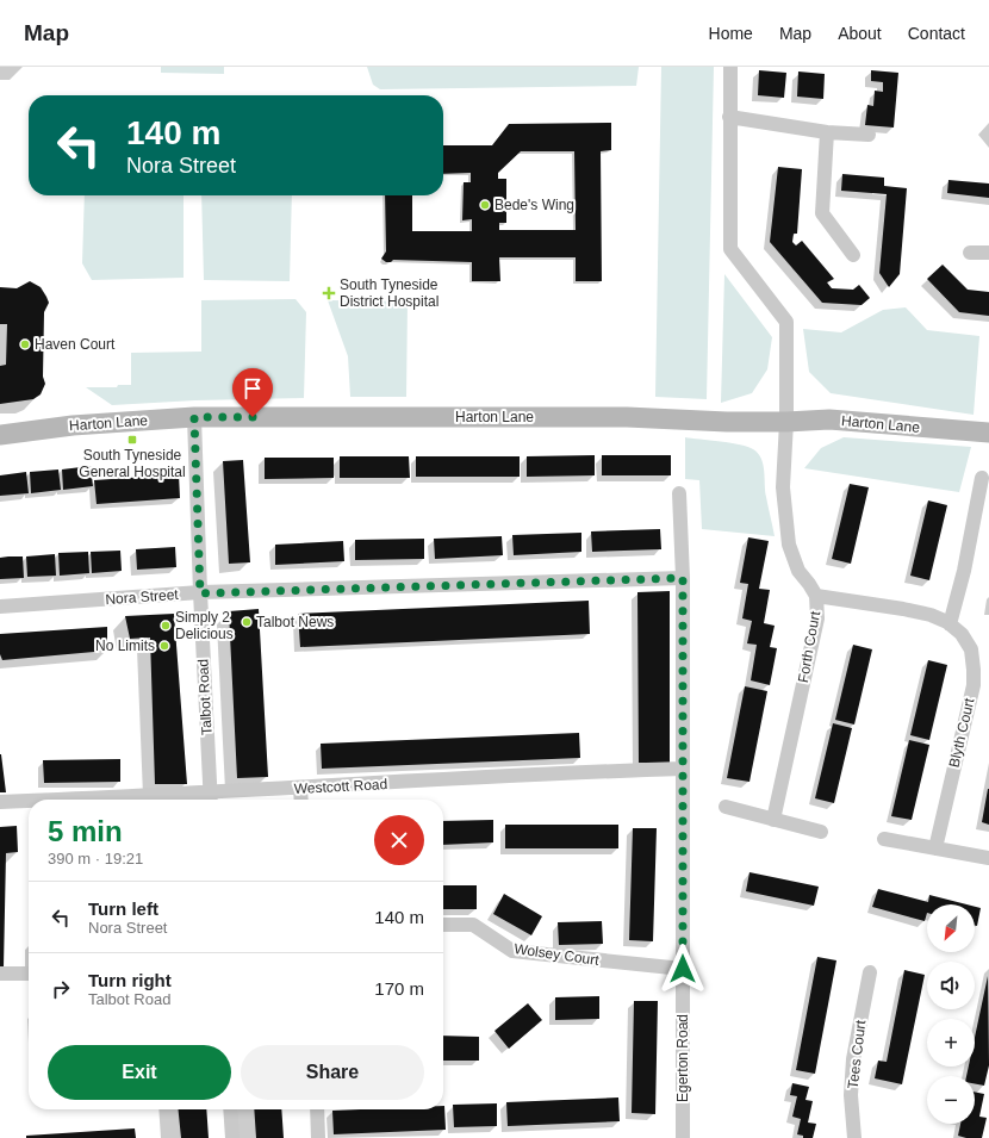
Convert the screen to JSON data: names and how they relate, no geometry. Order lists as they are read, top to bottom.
{
  "streets": {
    "street": [
      "Harton Lane",
      "Nora Street",
      "Forth Court",
      "Talbot Road",
      "Blyth Court",
      "Westcott Road",
      "Wolsey Court",
      "Tees Court",
      "Egerton Road"
    ]
  },
  "crossings": [
    ["Harton Lane", "Forth Court"],
    ["Harton Lane", "Talbot Road"],
    ["Nora Street", "Talbot Road"],
    ["Nora Street", "Egerton Road"],
    ["Forth Court", "Blyth Court"],
    ["Talbot Road", "Westcott Road"],
    ["Westcott Road", "Egerton Road"],
    ["Wolsey Court", "Egerton Road"]
  ],
  "places": {
    "other": [
      "Bede's Wing",
      "Haven Court",
      "Talbot News",
      "Simply 2 Delicious",
      "No Limits"
    ],
    "health": ["South Tyneside District Hospital"],
    "transit": ["South Tyneside General Hospital"]
  },
  "north": "bottom left",
  "page": {
    "header": "Map",
    "nav": [
      "Home",
      "Map",
      "About",
      "Contact"
    ],
    "turn": ["140 m", "Nora Street"],
    "heading": ["5 min", "390 m · 19:21"],
    "list": [
      {
        "name": "Turn left",
        "note": "Nora Street",
        "value": "140 m"
      },
      {
        "name": "Turn right",
        "note": "Talbot Road",
        "value": "170 m"
      }
    ],
    "map_buttons": ["+", "−"],
    "buttons": ["Exit", "Share"]
  }
}
